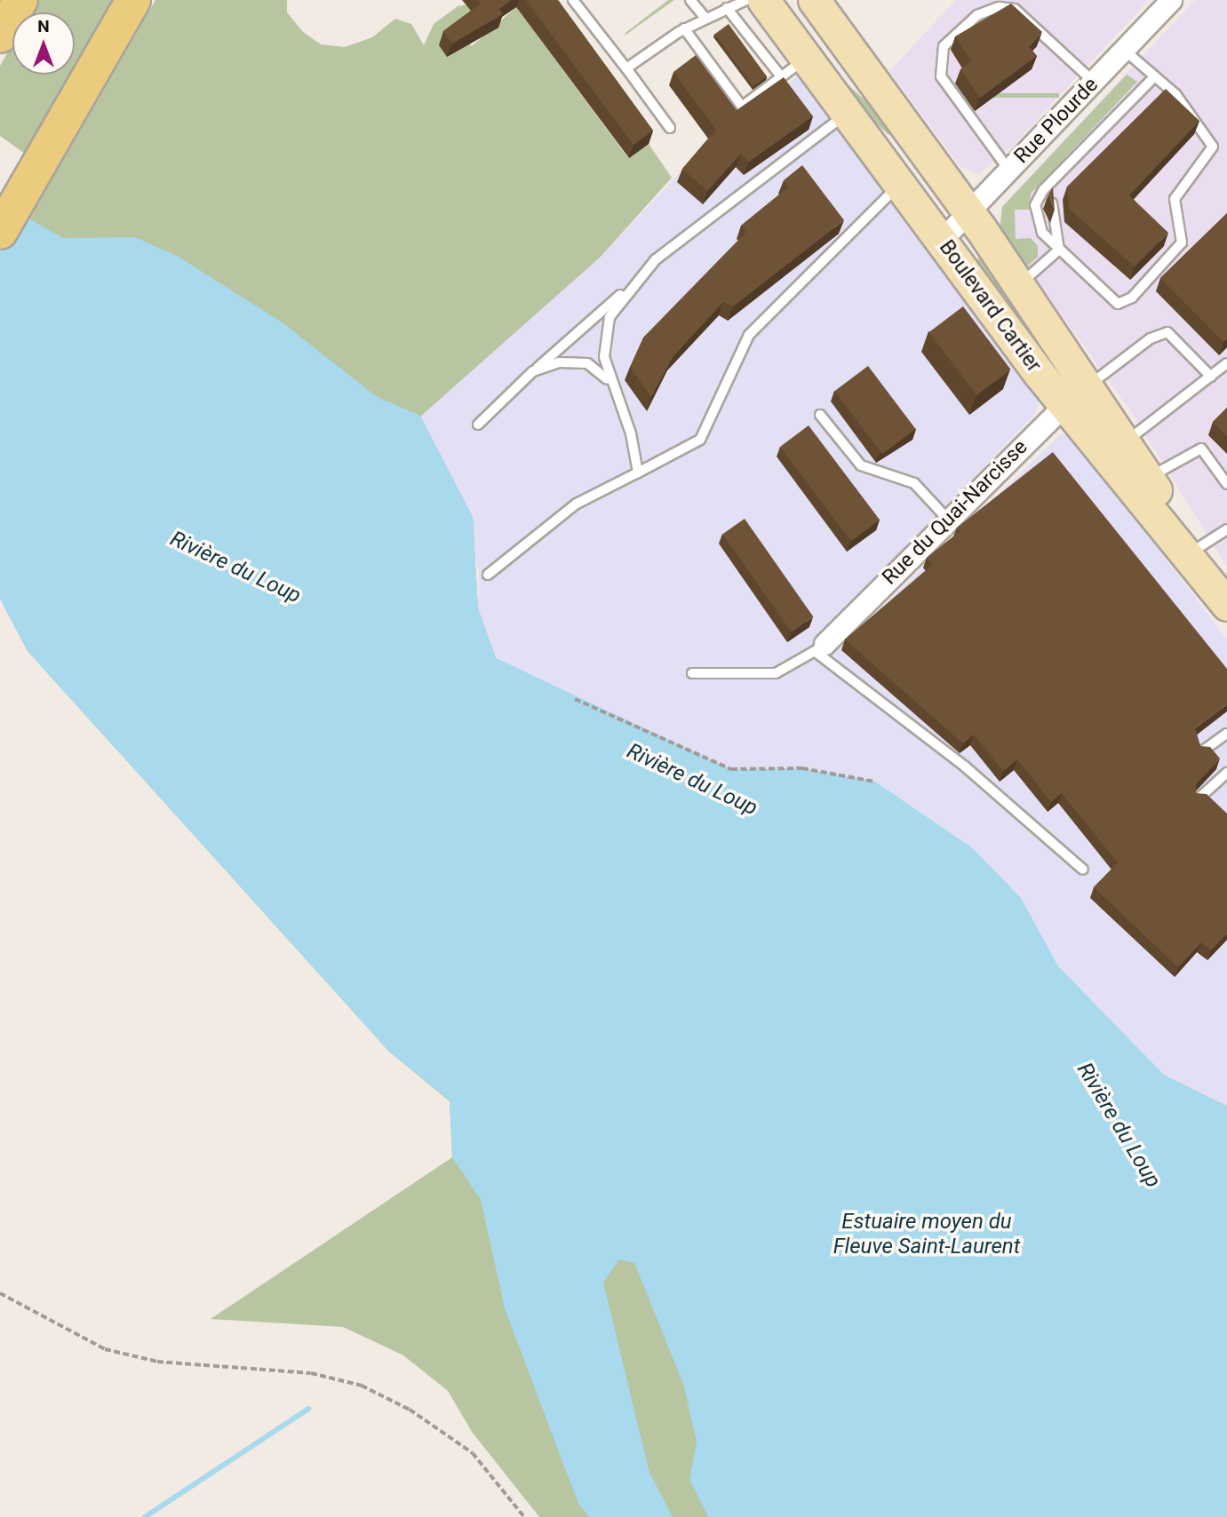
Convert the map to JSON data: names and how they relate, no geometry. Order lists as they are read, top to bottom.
{
  "streets": {
    "main road": ["Boulevard Cartier"],
    "street": ["Rue Plourde", "Rue du Quai-Narcisse"]
  },
  "crossings": [
    ["Rue Plourde", "Boulevard Cartier"],
    ["Boulevard Cartier", "Rue du Quai-Narcisse"]
  ],
  "water": ["Rivière du Loup", "Estuaire moyen du Fleuve Saint-Laurent"],
  "north": "top"
}
